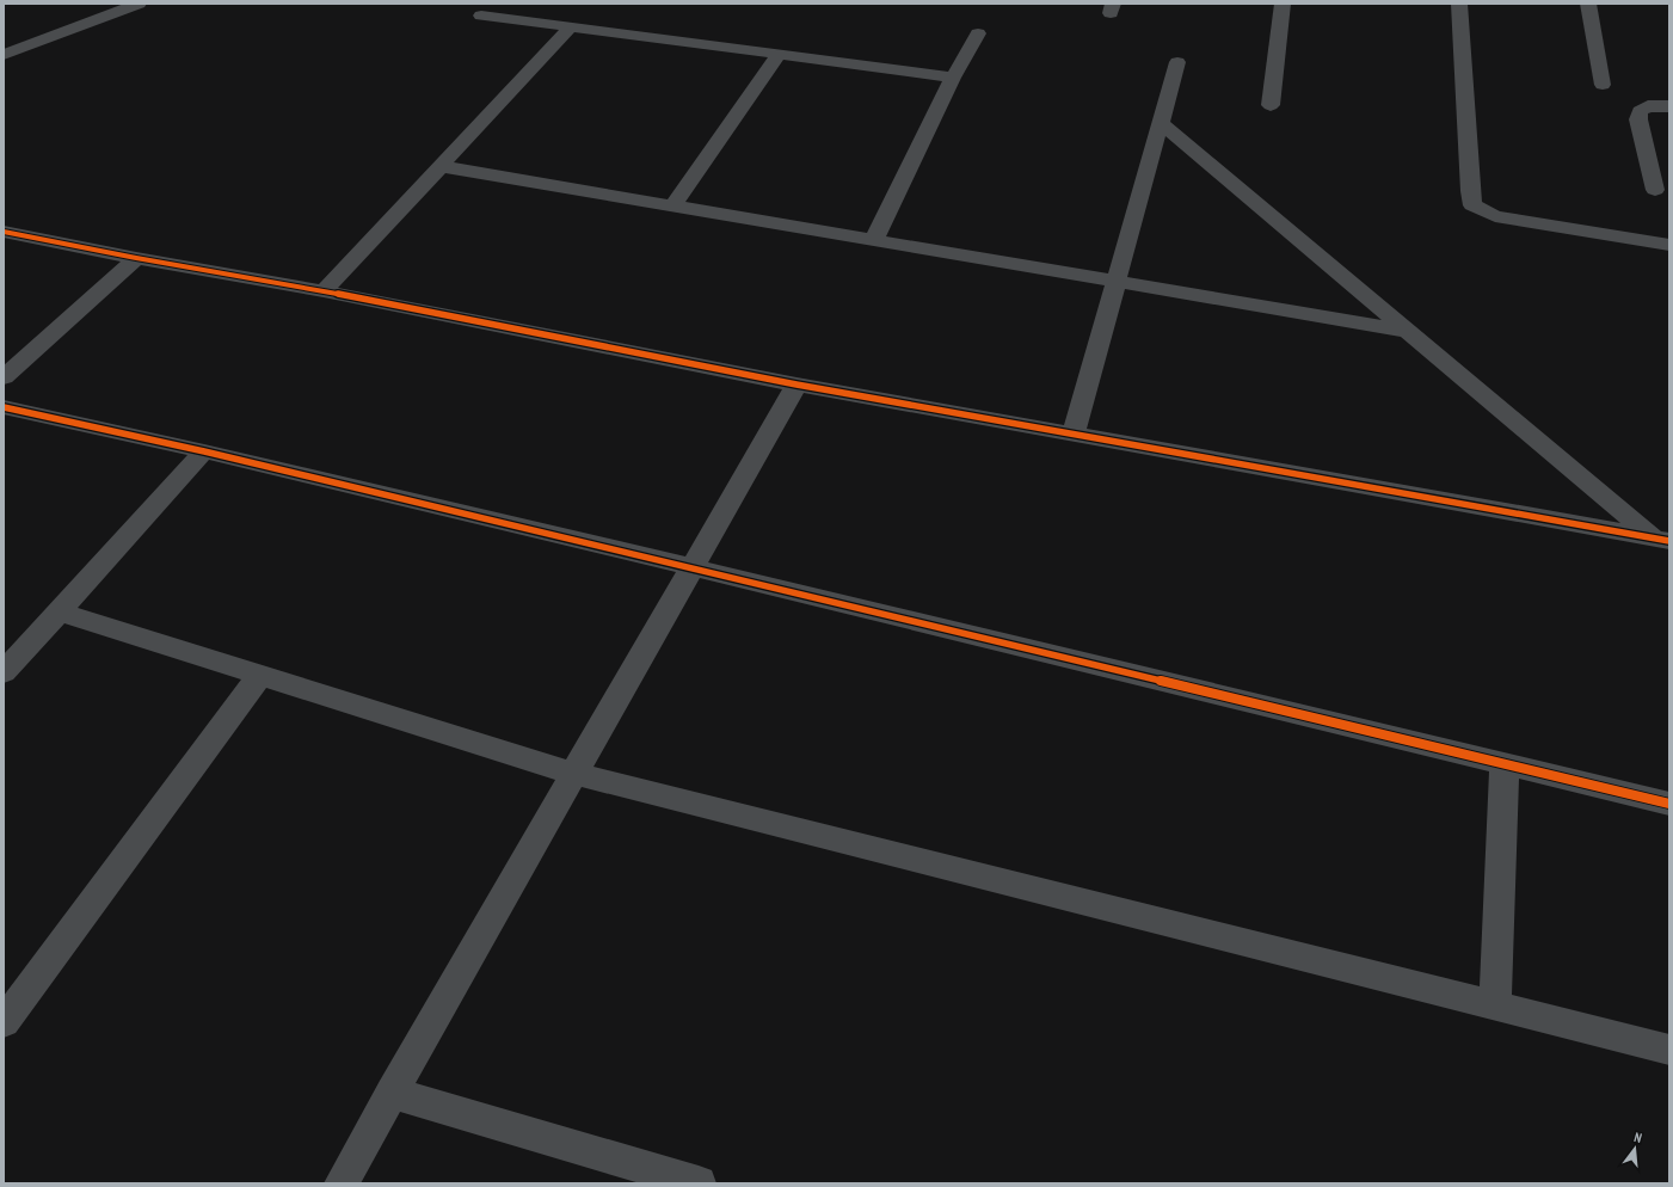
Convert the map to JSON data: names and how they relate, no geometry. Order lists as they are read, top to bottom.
{
  "north": "top"
}
